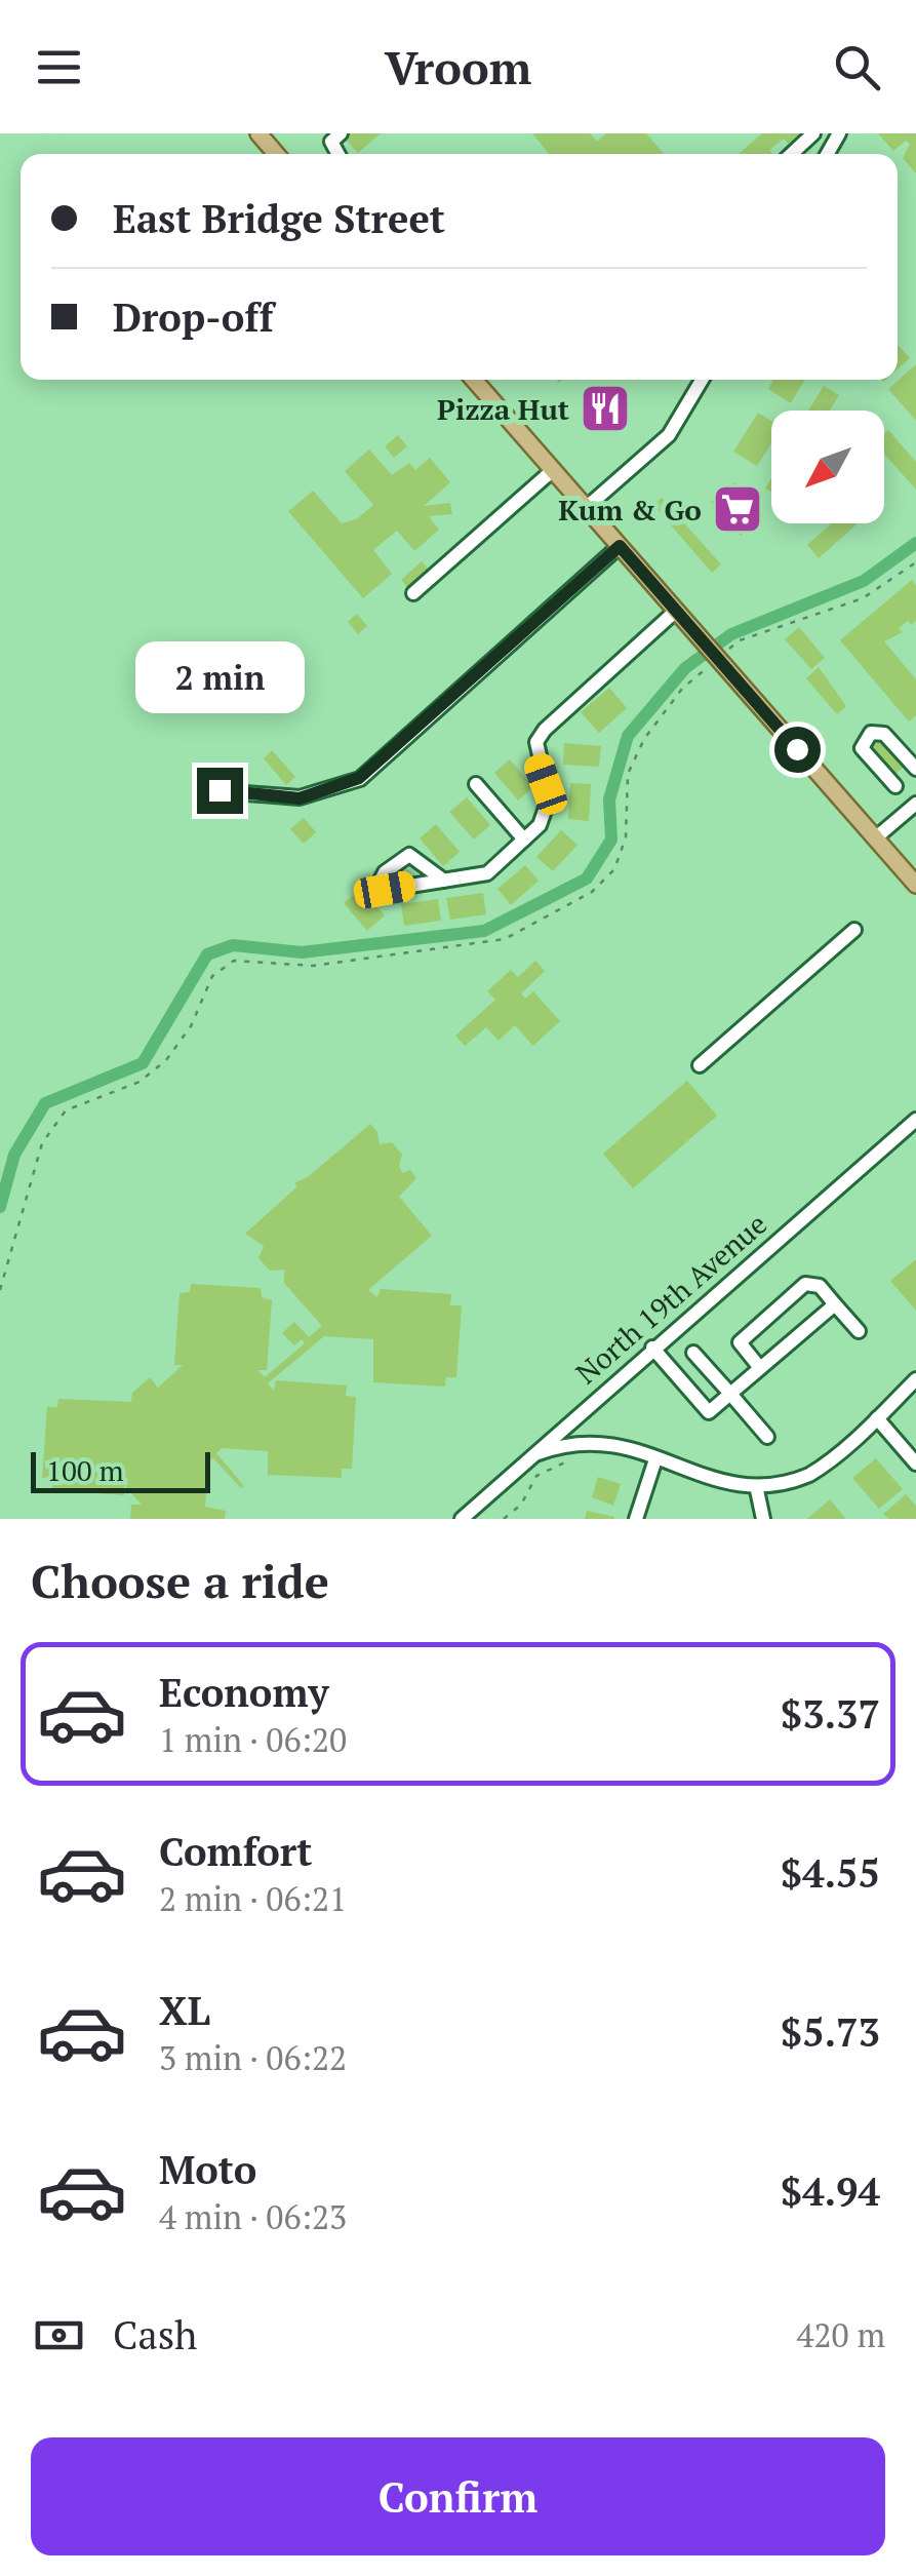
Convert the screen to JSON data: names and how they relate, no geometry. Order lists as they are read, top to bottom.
{
  "streets": {
    "street": ["North 19th Avenue"]
  },
  "places": {
    "restaurant": ["Pizza Hut"],
    "supermarket": ["Kum & Go"]
  },
  "scale_bar": "100 m",
  "north": "bottom left",
  "page": {
    "header": "Vroom",
    "banner": ["East Bridge Street", "Drop-off"],
    "bubble": "2 min",
    "scale": "100 m",
    "heading": "Choose a ride",
    "list": [
      {
        "name": "Economy",
        "note": "1 min · 06:20",
        "value": "$3.37"
      },
      {
        "name": "Comfort",
        "note": "2 min · 06:21",
        "value": "$4.55"
      },
      {
        "name": "XL",
        "note": "3 min · 06:22",
        "value": "$5.73"
      },
      {
        "name": "Moto",
        "note": "4 min · 06:23",
        "value": "$4.94"
      }
    ],
    "pay": ["Cash", "420 m"],
    "buttons": "Confirm"
  }
}
